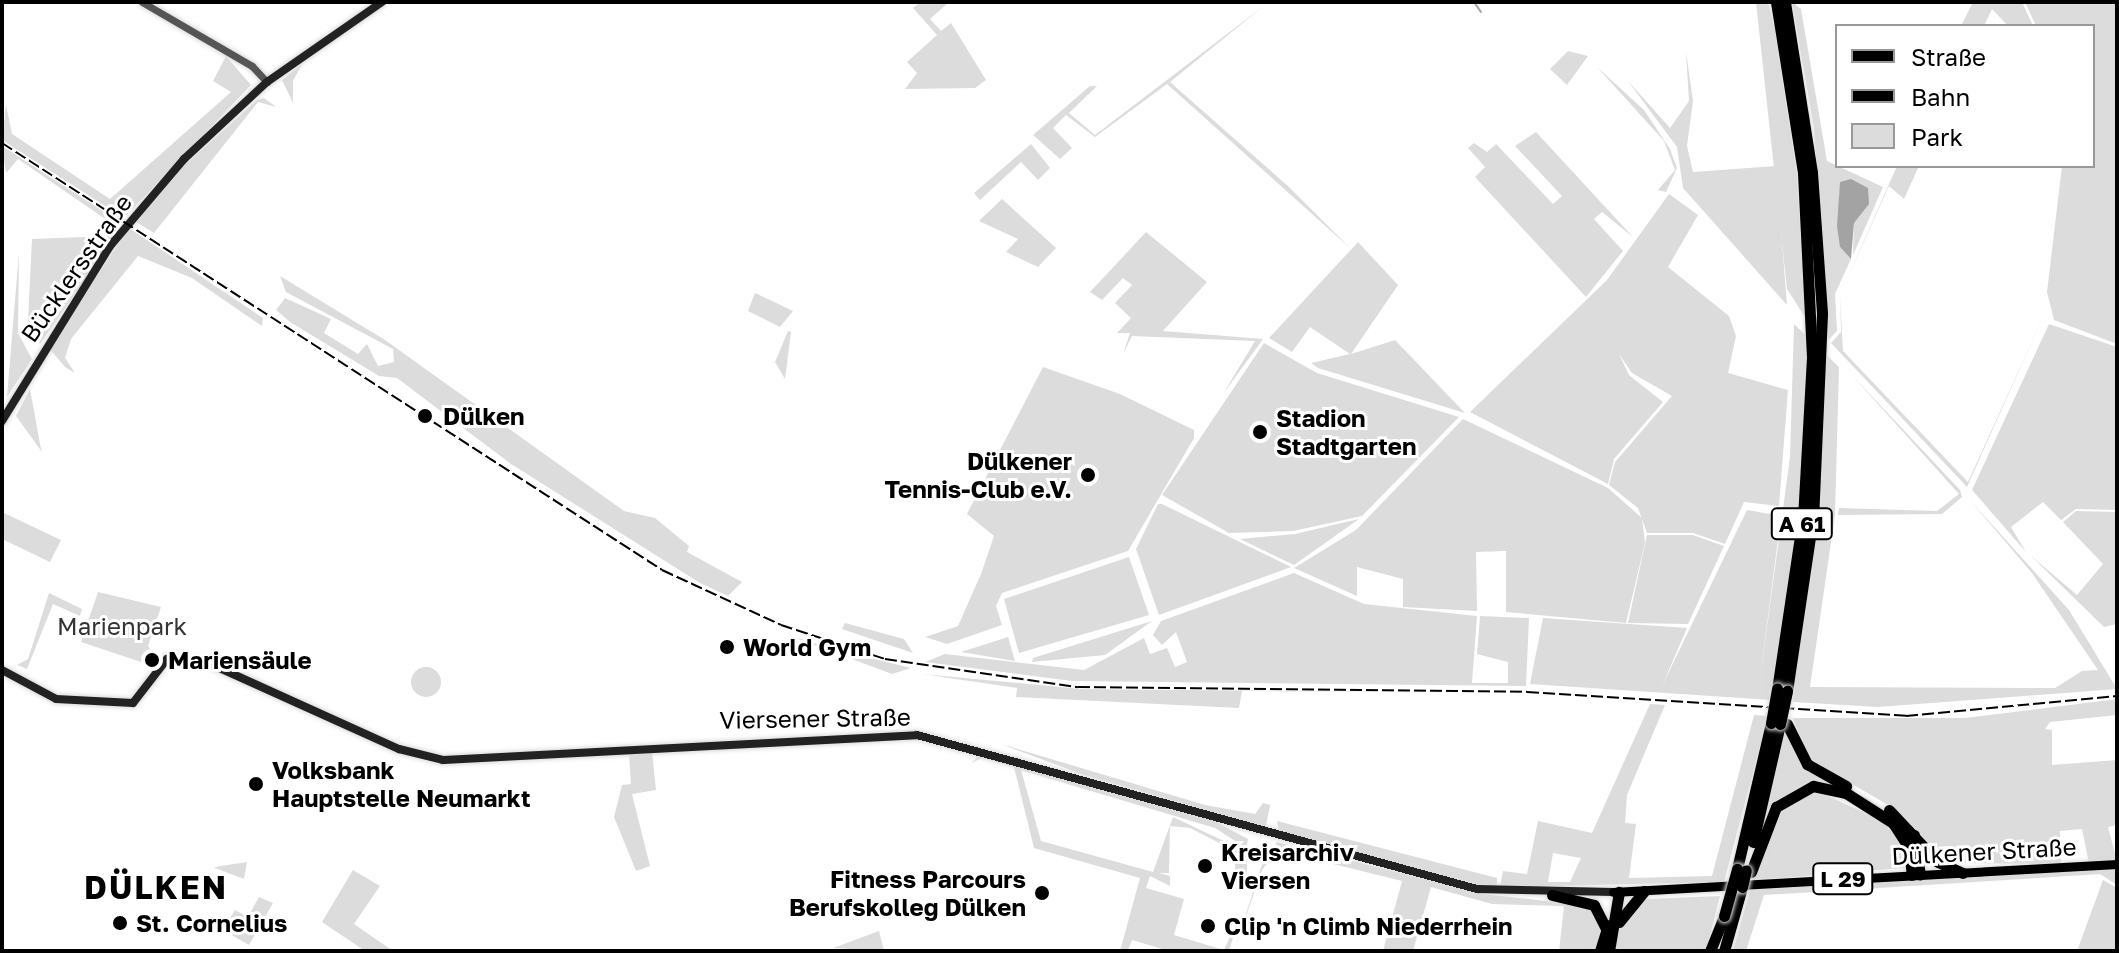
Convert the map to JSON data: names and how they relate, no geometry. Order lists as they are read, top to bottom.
{
  "streets": {
    "highway": ["A 61"],
    "main road": [
      "Bücklersstraße",
      "Viersener Straße",
      "Dülkener Straße",
      "L 29"
    ]
  },
  "crossings": [
    ["Viersener Straße", "Dülkener Straße"]
  ],
  "districts": ["DÜLKEN"],
  "parks": ["Marienpark"],
  "places": [
    "Dülken",
    "Stadion Stadtgarten",
    "Dülkener Tennis-Club e.V.",
    "World Gym",
    "Mariensäule",
    "Volksbank Hauptstelle Neumarkt",
    "Kreisarchiv Viersen",
    "Fitness Parcours Berufskolleg Dülken",
    "St. Cornelius",
    "Clip 'n Climb Niederrhein"
  ],
  "legend": ["Straße", "Bahn", "Park"]
}
